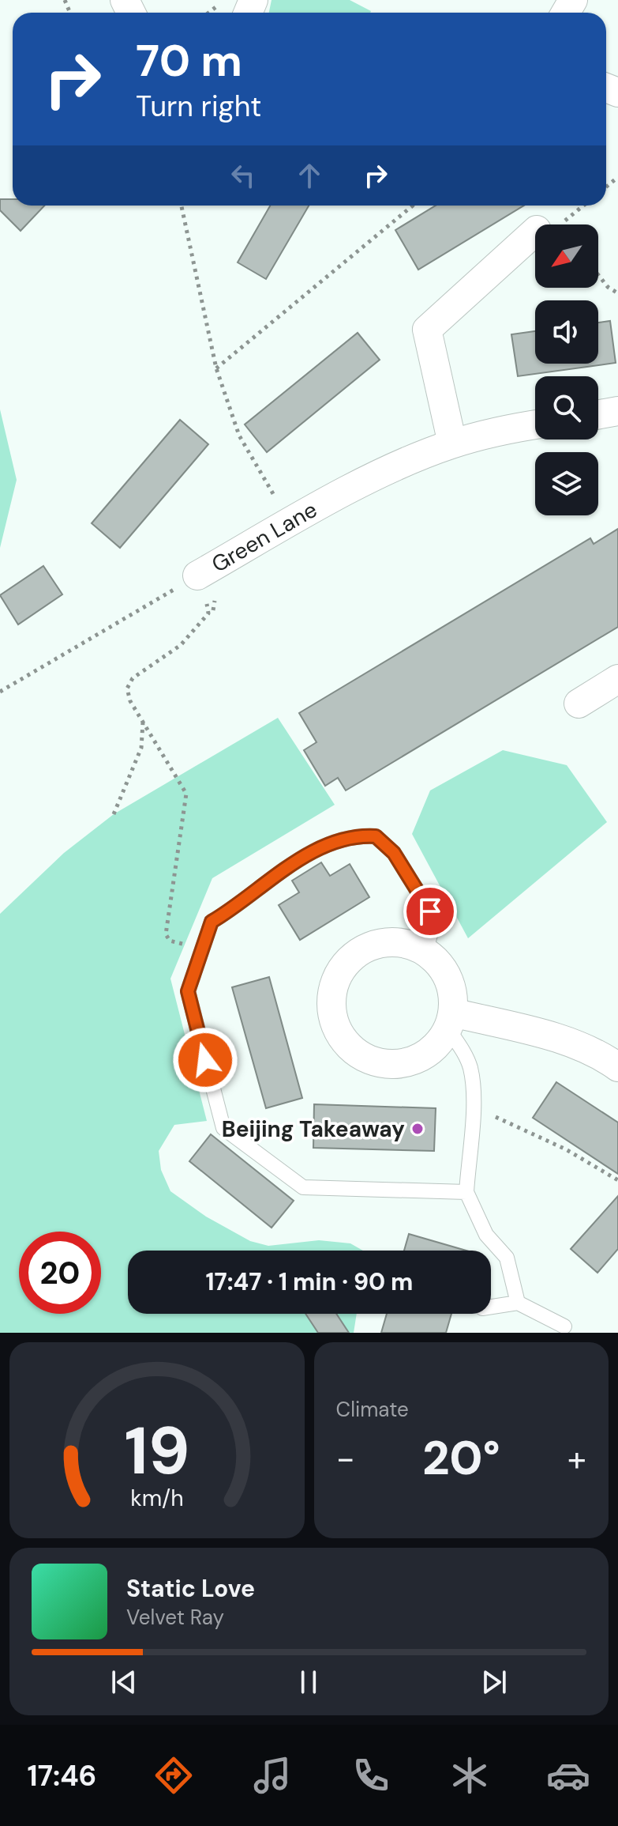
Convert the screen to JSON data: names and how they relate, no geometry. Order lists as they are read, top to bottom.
{
  "streets": {
    "street": ["Green Lane"]
  },
  "places": ["Beijing Takeaway"],
  "north": "bottom left",
  "page": {
    "turn": ["70 m", "Turn right"],
    "limit": "20",
    "trip": "17:47 · 1 min · 90 m",
    "tile": "Climate",
    "heat": ["−", "20°", "+"],
    "song": ["Static Love", "Velvet Ray"],
    "tabs": "17:46",
    "gauge": ["19", "km/h"]
  }
}
